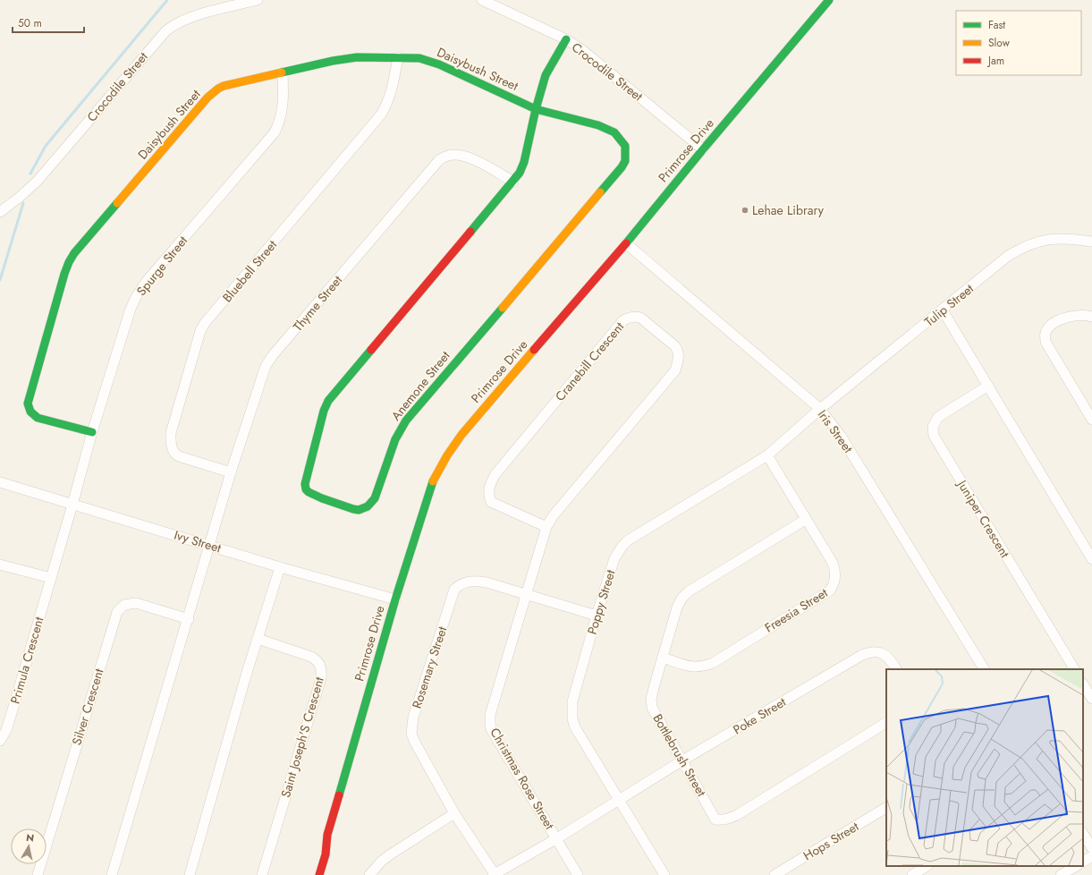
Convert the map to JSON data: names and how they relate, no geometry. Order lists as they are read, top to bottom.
{
  "streets": {
    "street": [
      "Daisybush Street",
      "Crocodile Street",
      "Primrose Drive",
      "Spurge Street",
      "Bluebell Street",
      "Thyme Street",
      "Tulip Street",
      "Cranebill Crescent",
      "Anemone Street",
      "Iris Street",
      "Juniper Crescent",
      "Ivy Street",
      "Poppy Street",
      "Freesia Street",
      "Primula Crescent",
      "Rosemary Street",
      "Silver Crescent",
      "Poke Street",
      "Saint Joseph'S Crescent",
      "Bottlebrush Street",
      "Christmas Rose Street",
      "Hops Street"
    ]
  },
  "crossings": [
    ["Daisybush Street", "Spurge Street"],
    ["Daisybush Street", "Bluebell Street"],
    ["Daisybush Street", "Anemone Street"],
    ["Crocodile Street", "Primrose Drive"],
    ["Crocodile Street", "Anemone Street"],
    ["Primrose Drive", "Iris Street"],
    ["Primrose Drive", "Ivy Street"],
    ["Spurge Street", "Ivy Street"],
    ["Spurge Street", "Primula Crescent"],
    ["Bluebell Street", "Thyme Street"],
    ["Thyme Street", "Anemone Street"],
    ["Thyme Street", "Ivy Street"],
    ["Tulip Street", "Iris Street"],
    ["Tulip Street", "Poppy Street"],
    ["Cranebill Crescent", "Rosemary Street"],
    ["Cranebill Crescent", "Christmas Rose Street"],
    ["Iris Street", "Poppy Street"],
    ["Ivy Street", "Primula Crescent"],
    ["Poppy Street", "Freesia Street"],
    ["Poppy Street", "Rosemary Street"],
    ["Poppy Street", "Poke Street"],
    ["Freesia Street", "Bottlebrush Street"],
    ["Rosemary Street", "Poke Street"],
    ["Rosemary Street", "Christmas Rose Street"],
    ["Poke Street", "Bottlebrush Street"],
    ["Poke Street", "Christmas Rose Street"]
  ],
  "places": ["Lehae Library"],
  "legend": ["Fast", "Slow", "Jam"],
  "scale_bar": "50 m",
  "north": "top"
}
